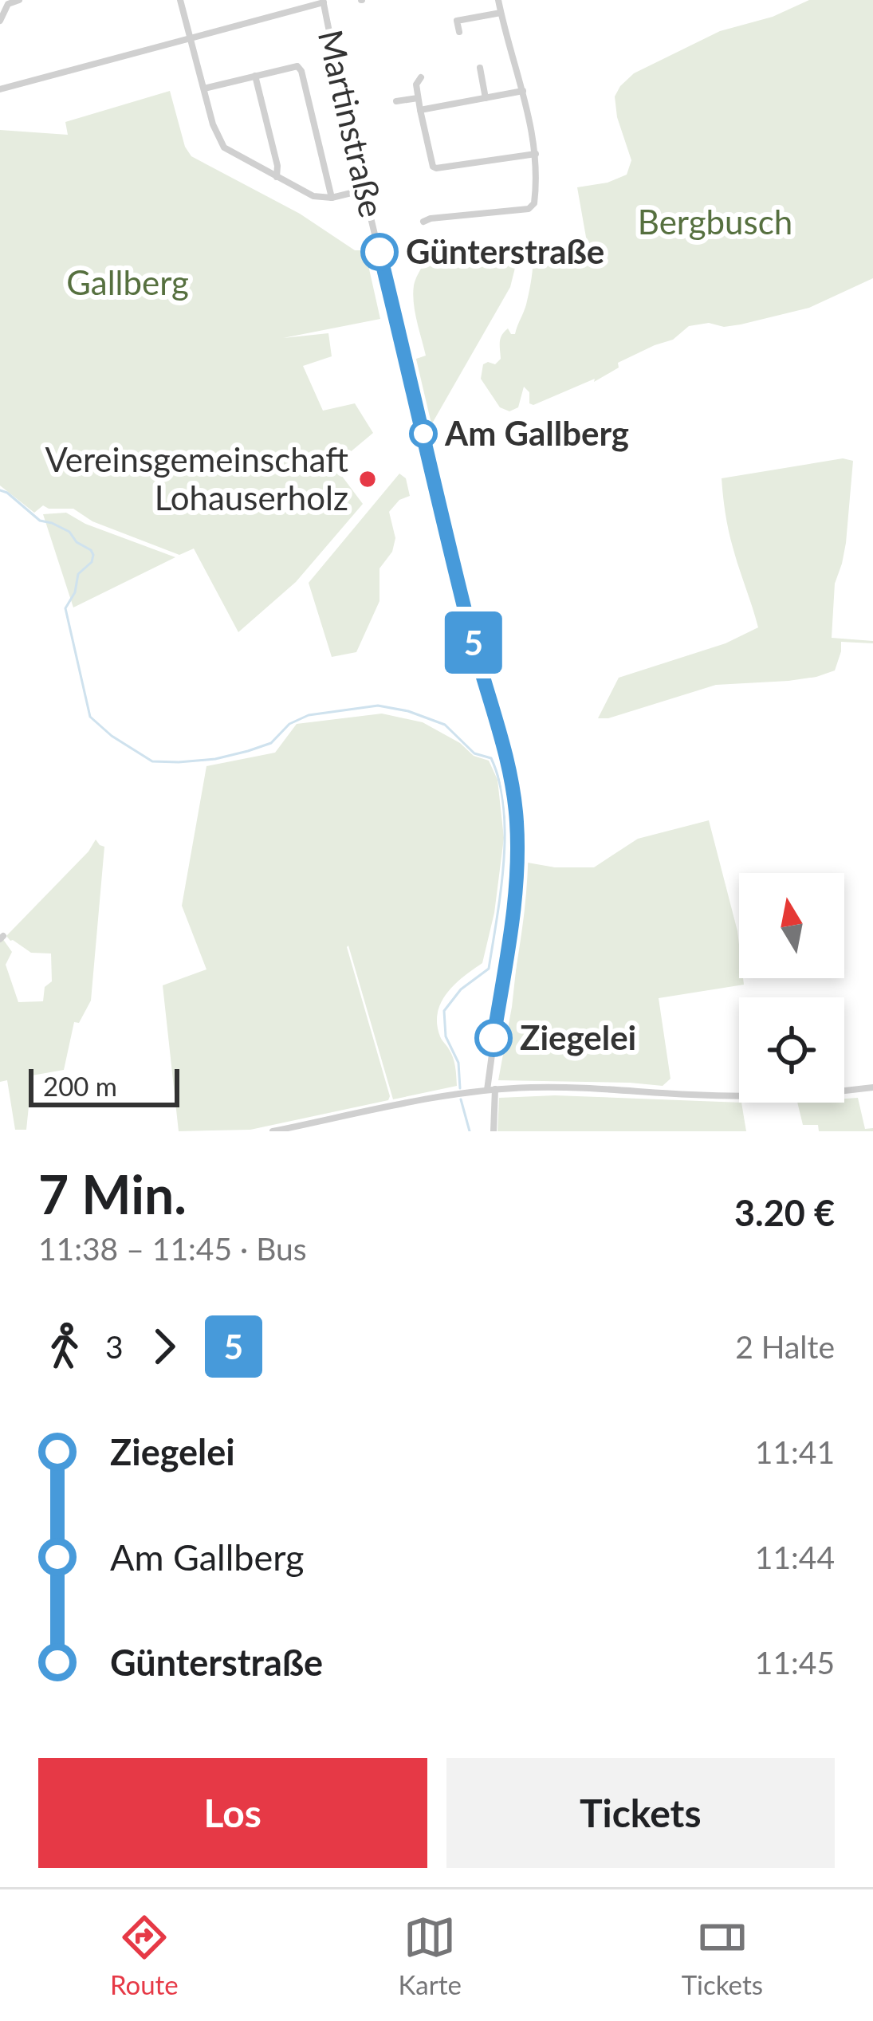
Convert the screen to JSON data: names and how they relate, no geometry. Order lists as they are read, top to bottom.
{
  "streets": {
    "street": ["Martinstraße"]
  },
  "parks": ["Bergbusch", "Gallberg"],
  "places": [
    "Günterstraße",
    "Am Gallberg",
    "Vereinsgemeinschaft Lohauserholz",
    "Ziegelei"
  ],
  "lines": ["bus line 5"],
  "scale_bar": "200 m",
  "north": "top",
  "page": {
    "on_map": "5",
    "scale": "200 m",
    "heading": ["7 Min.", "11:38 – 11:45 · Bus", "3.20 €"],
    "legs": ["3", "5", "2 Halte"],
    "list": [
      {
        "name": "Ziegelei",
        "value": "11:41"
      },
      {
        "name": "Am Gallberg",
        "value": "11:44"
      },
      {
        "name": "Günterstraße",
        "value": "11:45"
      }
    ],
    "buttons": ["Los", "Tickets"],
    "tabs": ["Route", "Karte", "Tickets"]
  }
}
